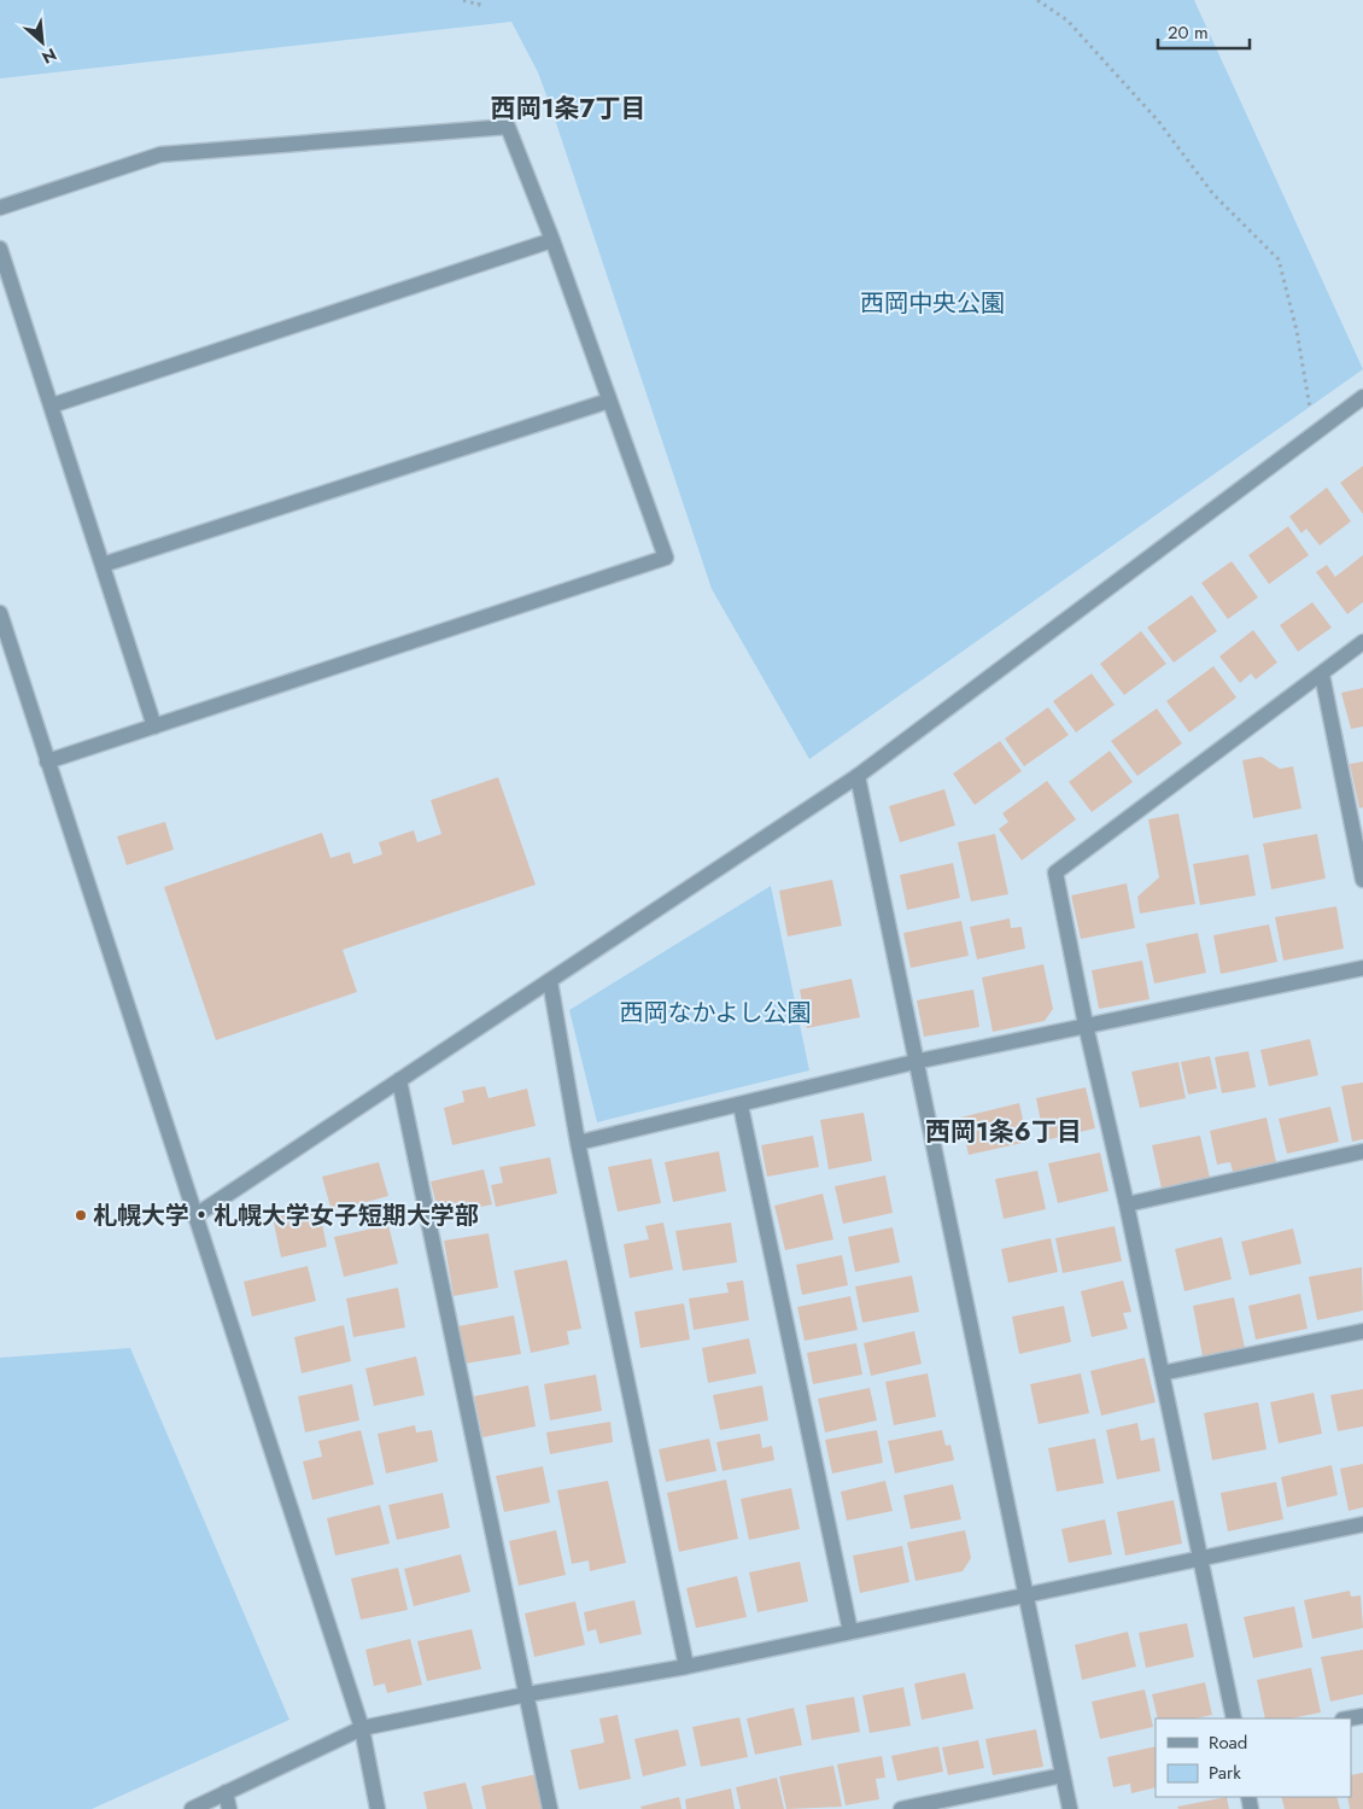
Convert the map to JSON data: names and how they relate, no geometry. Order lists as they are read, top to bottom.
{
  "districts": ["西岡1条7丁目", "西岡1条6丁目"],
  "parks": ["西岡中央公園", "西岡なかよし公園"],
  "places": ["札幌大学・札幌大学女子短期大学部"],
  "legend": ["Road", "Park"],
  "scale_bar": "20 m",
  "north": "bottom right"
}
